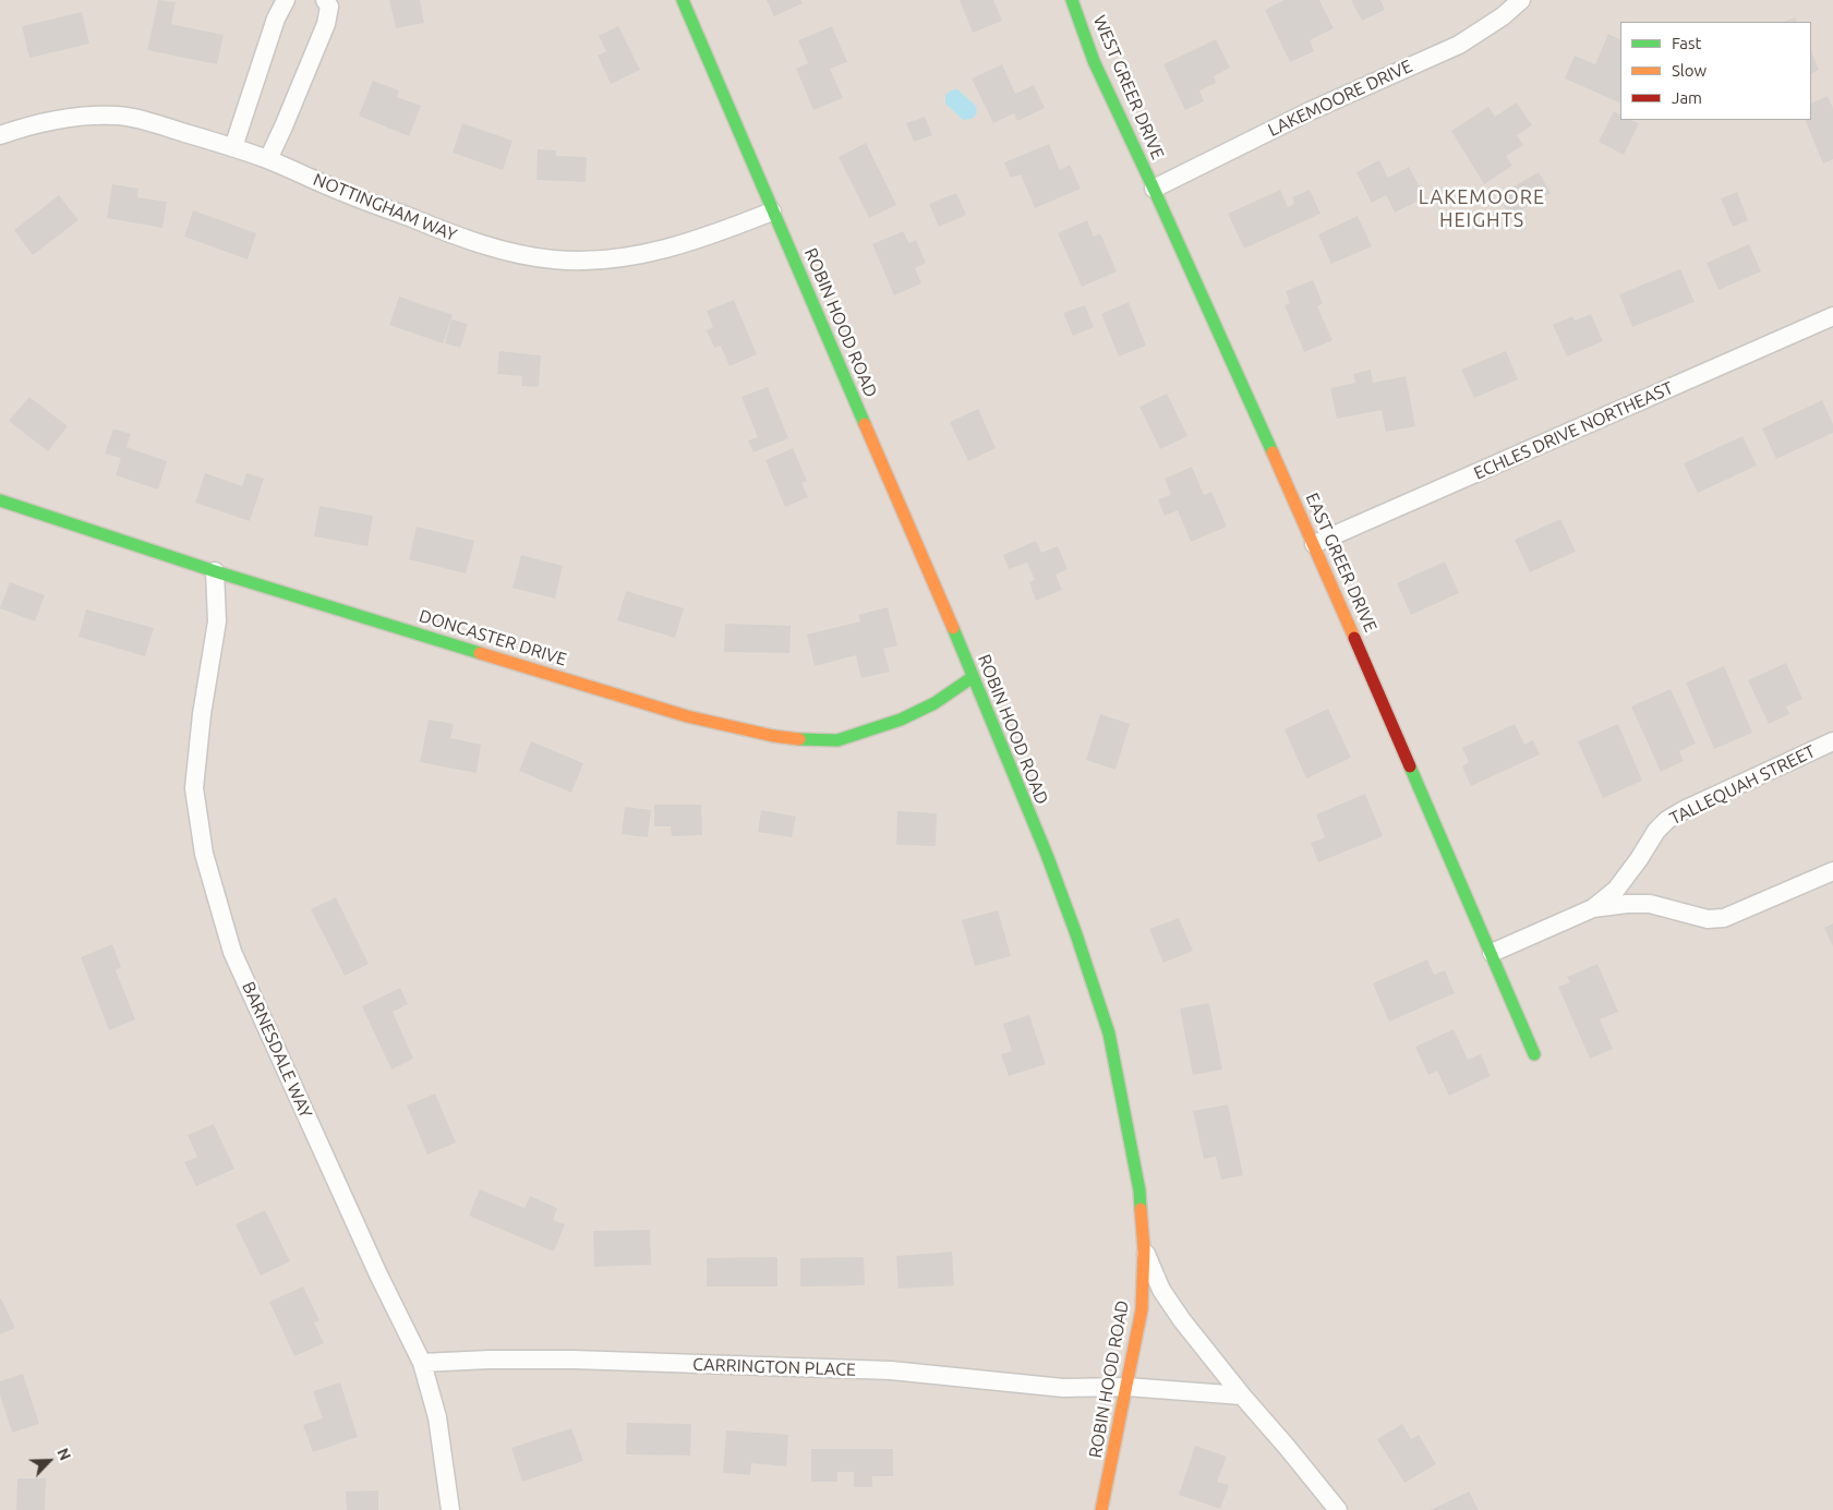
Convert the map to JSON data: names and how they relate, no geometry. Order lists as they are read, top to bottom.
{
  "streets": {
    "street": [
      "WEST GREER DRIVE",
      "LAKEMOORE DRIVE",
      "NOTTINGHAM WAY",
      "ROBIN HOOD ROAD",
      "ECHLES DRIVE NORTHEAST",
      "EAST GREER DRIVE",
      "DONCASTER DRIVE",
      "TALLEQUAH STREET",
      "BARNESDALE WAY",
      "CARRINGTON PLACE"
    ]
  },
  "crossings": [
    ["WEST GREER DRIVE", "LAKEMOORE DRIVE"],
    ["WEST GREER DRIVE", "EAST GREER DRIVE"],
    ["LAKEMOORE DRIVE", "EAST GREER DRIVE"],
    ["NOTTINGHAM WAY", "ROBIN HOOD ROAD"],
    ["ROBIN HOOD ROAD", "DONCASTER DRIVE"],
    ["ROBIN HOOD ROAD", "CARRINGTON PLACE"],
    ["ECHLES DRIVE NORTHEAST", "EAST GREER DRIVE"],
    ["EAST GREER DRIVE", "TALLEQUAH STREET"],
    ["DONCASTER DRIVE", "BARNESDALE WAY"],
    ["BARNESDALE WAY", "CARRINGTON PLACE"]
  ],
  "districts": ["LAKEMOORE HEIGHTS"],
  "legend": ["Fast", "Slow", "Jam"],
  "north": "top right"
}
